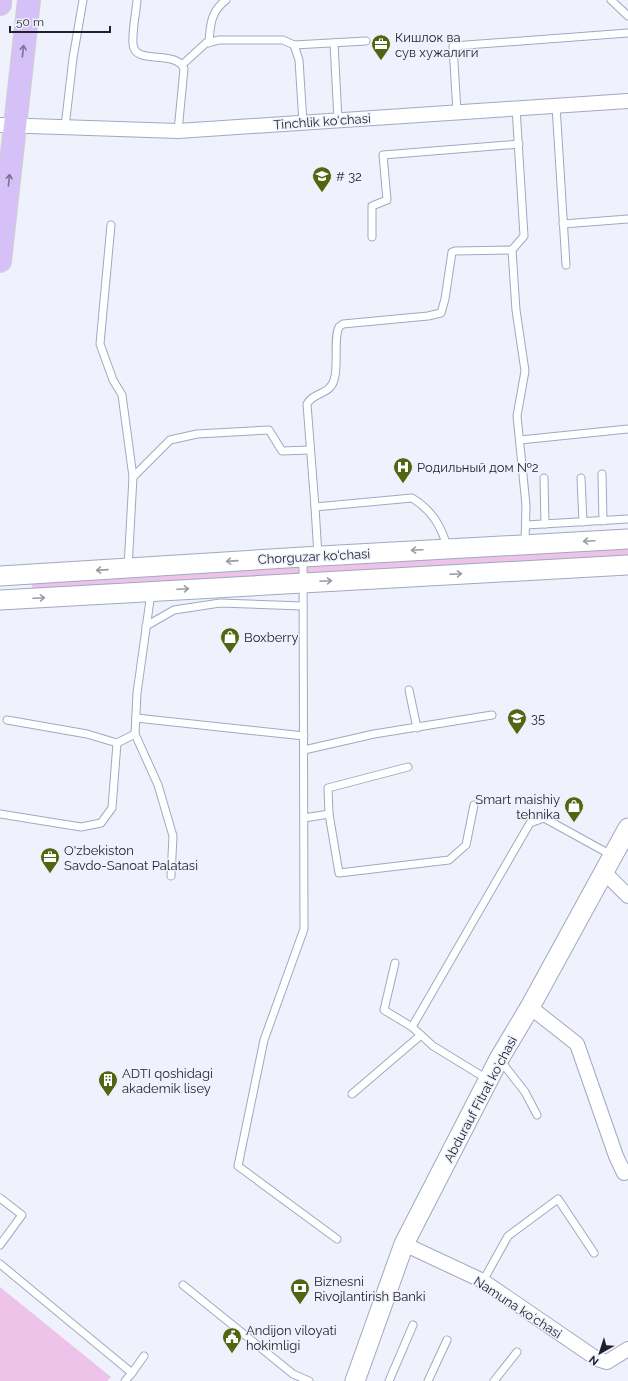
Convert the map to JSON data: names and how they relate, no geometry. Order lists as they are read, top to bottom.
{
  "streets": {
    "main road": ["Chorguzar ko'chasi", "Abdurauf Fitrat koʻchasi"],
    "street": ["Tinchlik kо‘chasi", "Namuna koʻchasi"]
  },
  "crossings": [
    ["Abdurauf Fitrat koʻchasi", "Namuna koʻchasi"]
  ],
  "places": {
    "office": ["Кишлок ва сув хужалиги", "O'zbekiston Savdo-Sanoat Palatasi"],
    "school or university": ["# 32", "35"],
    "hospital": ["Родильный дом №2"],
    "shop": ["Boxberry", "Smart maishiy tehnika"],
    "building": ["ADTI qoshidagi akademik lisey"],
    "bank": ["Biznesni Rivojlantirish Banki"],
    "public building": ["Andijon vilоyati hоkimligi"]
  },
  "scale_bar": "50 m",
  "north": "bottom left"
}
